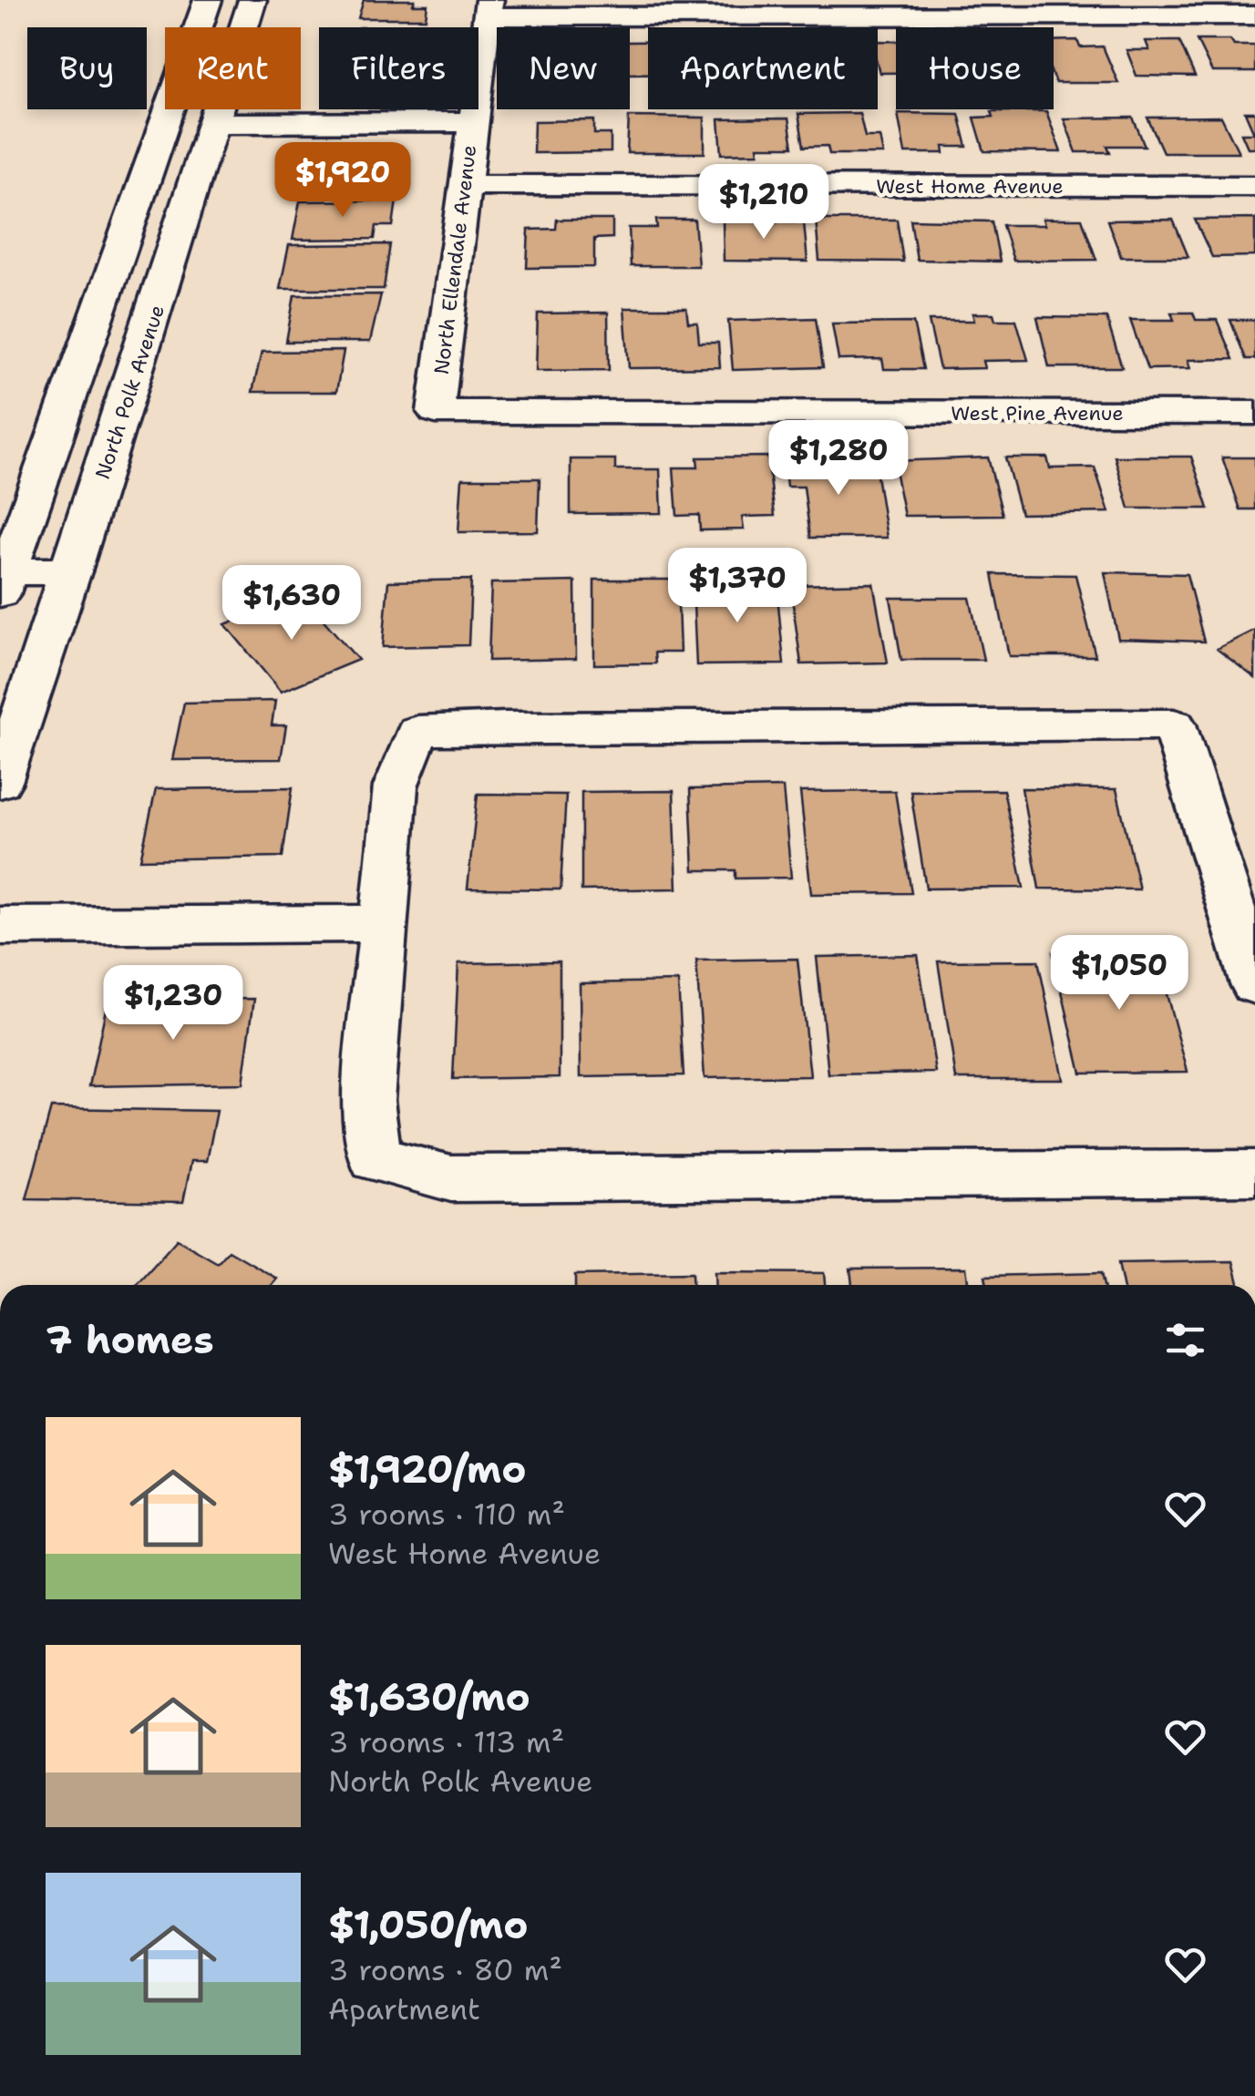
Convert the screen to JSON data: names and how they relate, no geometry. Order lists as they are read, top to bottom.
{
  "streets": {
    "street": [
      "West Home Avenue",
      "North Ellendale Avenue",
      "North Polk Avenue",
      "West Pine Avenue"
    ]
  },
  "crossings": [
    ["West Home Avenue", "North Ellendale Avenue"],
    ["North Ellendale Avenue", "West Pine Avenue"]
  ],
  "page": {
    "chip": [
      "Buy",
      "Rent",
      "Filters",
      "New",
      "Apartment",
      "House"
    ],
    "price": [
      "$1,920",
      "$1,210",
      "$1,280",
      "$1,370",
      "$1,630",
      "$1,050",
      "$1,230"
    ],
    "heading": "7 homes",
    "list": [
      {
        "name": "$1,920/mo",
        "note": "3 rooms · 110 m² · West Home Avenue"
      },
      {
        "name": "$1,630/mo",
        "note": "3 rooms · 113 m² · North Polk Avenue"
      },
      {
        "name": "$1,050/mo",
        "note": "3 rooms · 80 m² · Apartment"
      }
    ]
  }
}
